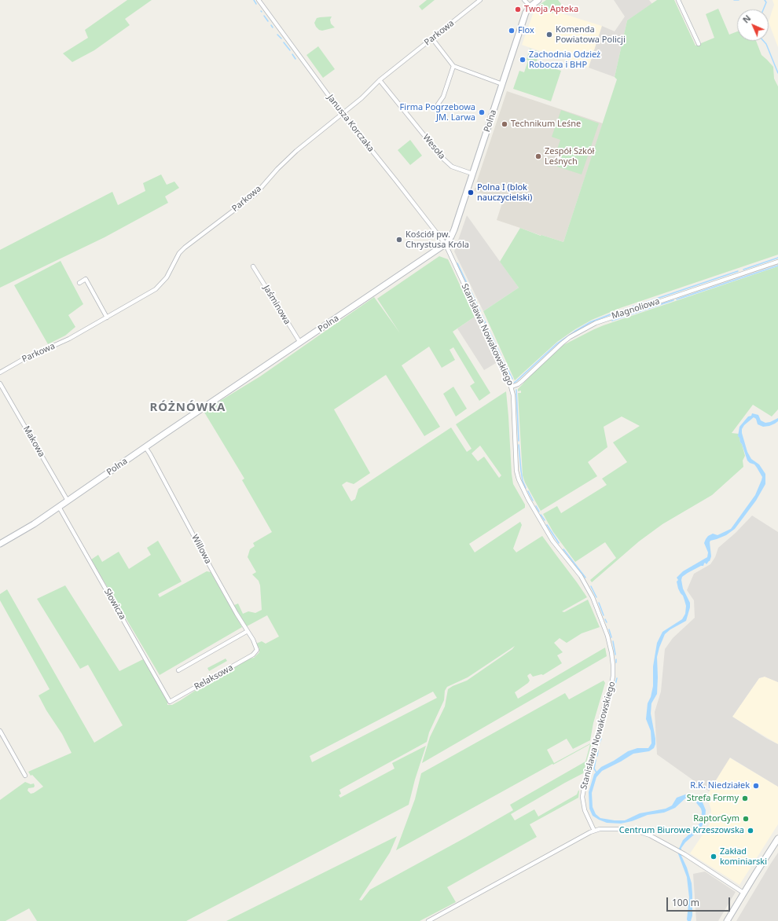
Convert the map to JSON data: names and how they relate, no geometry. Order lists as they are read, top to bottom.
{
  "streets": {
    "street": [
      "Parkowa",
      "Polna",
      "Janusza Korczaka",
      "Wesoła",
      "Jaśminowa",
      "Magnoliowa",
      "Stanisława Nowakowskiego",
      "Makowa",
      "Willowa",
      "Słowicza",
      "Relaksowa"
    ]
  },
  "crossings": [
    ["Parkowa", "Janusza Korczaka"],
    ["Parkowa", "Wesoła"],
    ["Polna", "Janusza Korczaka"],
    ["Polna", "Wesoła"],
    ["Polna", "Jaśminowa"],
    ["Polna", "Stanisława Nowakowskiego"],
    ["Polna", "Makowa"],
    ["Polna", "Willowa"],
    ["Polna", "Słowicza"],
    ["Janusza Korczaka", "Stanisława Nowakowskiego"],
    ["Magnoliowa", "Stanisława Nowakowskiego"],
    ["Willowa", "Relaksowa"],
    ["Słowicza", "Relaksowa"]
  ],
  "districts": ["RÓŻNÓWKA"],
  "places": [
    "Twoja Apteka",
    "Flox",
    "Komenda Powiatowa Policji",
    "Zachodnia Odzież Robocza i BHP",
    "Firma Pogrzebowa JM. Larwa",
    "Technikum Leśne",
    "Zespół Szkół Leśnych",
    "Polna I (blok nauczycielski)",
    "Kościół pw. Chrystusa Króla",
    "R.K. Niedziałek",
    "Strefa Formy",
    "RaptorGym",
    "Centrum Biurowe Krzeszowska",
    "Zakład kominiarski"
  ],
  "scale_bar": "100 m",
  "north": "top left"
}
